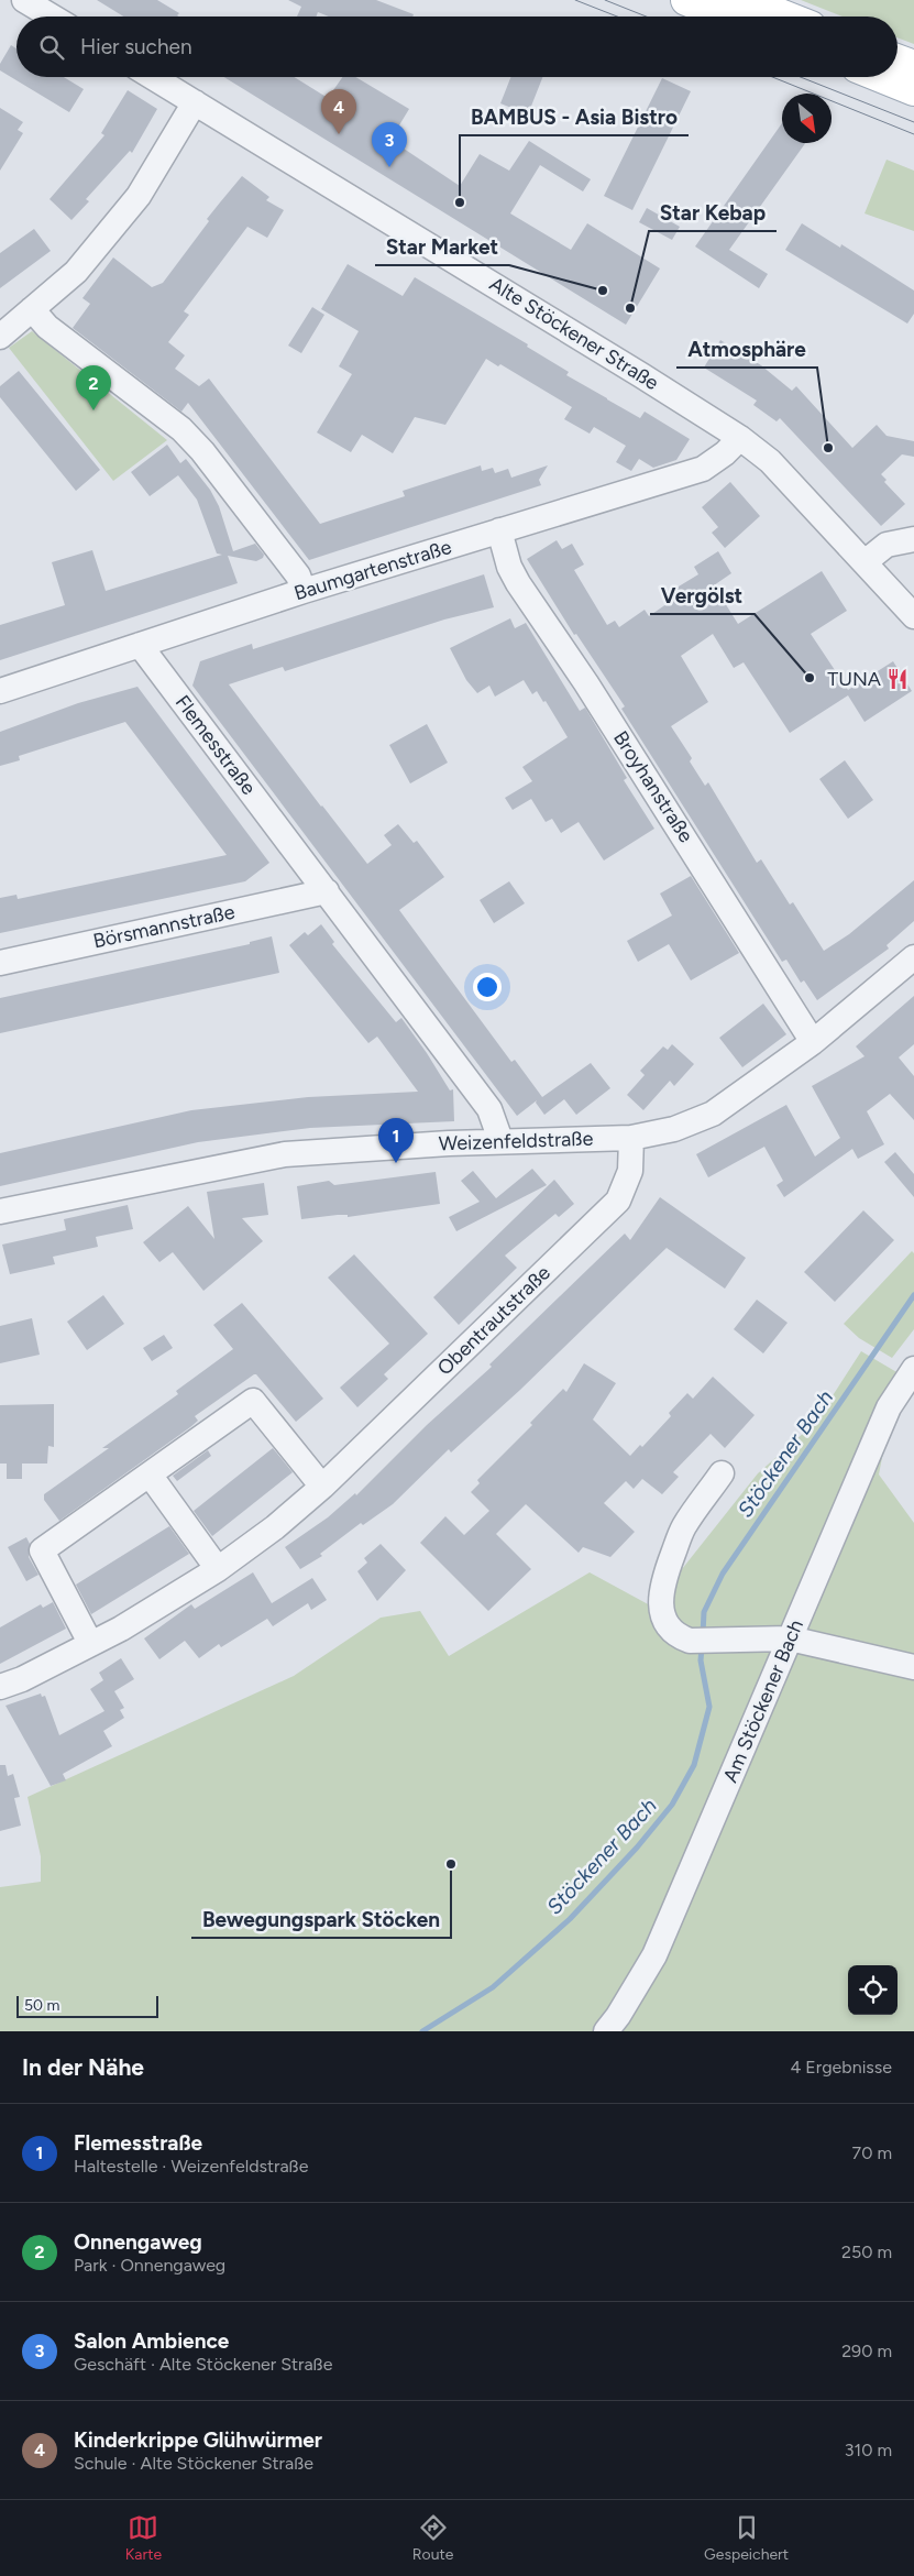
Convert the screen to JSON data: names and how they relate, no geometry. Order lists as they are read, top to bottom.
{
  "streets": {
    "street": [
      "Alte Stöckener Straße",
      "Baumgartenstraße",
      "Flemesstraße",
      "Broyhanstraße",
      "Börsmannstraße",
      "Weizenfeldstraße",
      "Obentrautstraße",
      "Am Stöckener Bach"
    ]
  },
  "crossings": [
    ["Alte Stöckener Straße", "Baumgartenstraße"],
    ["Baumgartenstraße", "Flemesstraße"],
    ["Baumgartenstraße", "Broyhanstraße"],
    ["Flemesstraße", "Börsmannstraße"],
    ["Flemesstraße", "Weizenfeldstraße"],
    ["Broyhanstraße", "Weizenfeldstraße"],
    ["Weizenfeldstraße", "Obentrautstraße"]
  ],
  "water": ["Stöckener Bach"],
  "places": {
    "other": [
      "BAMBUS - Asia Bistro",
      "Star Market",
      "Star Kebap",
      "Atmosphäre",
      "Vergölst",
      "Bewegungspark Stöcken"
    ],
    "restaurant": ["TUNA"]
  },
  "scale_bar": "50 m",
  "north": "bottom right",
  "page": {
    "search": "Hier suchen",
    "pins": [
      "4",
      "3",
      "2",
      "1"
    ],
    "scale": "50 m",
    "heading": ["In der Nähe", "4 Ergebnisse"],
    "list": [
      {
        "mark": "1",
        "name": "Flemesstraße",
        "note": "Haltestelle · Weizenfeldstraße",
        "value": "70 m"
      },
      {
        "mark": "2",
        "name": "Onnengaweg",
        "note": "Park · Onnengaweg",
        "value": "250 m"
      },
      {
        "mark": "3",
        "name": "Salon Ambience",
        "note": "Geschäft · Alte Stöckener Straße",
        "value": "290 m"
      },
      {
        "mark": "4",
        "name": "Kinderkrippe Glühwürmer",
        "note": "Schule · Alte Stöckener Straße",
        "value": "310 m"
      }
    ],
    "nav": ["Karte", "Route", "Gespeichert"]
  }
}
